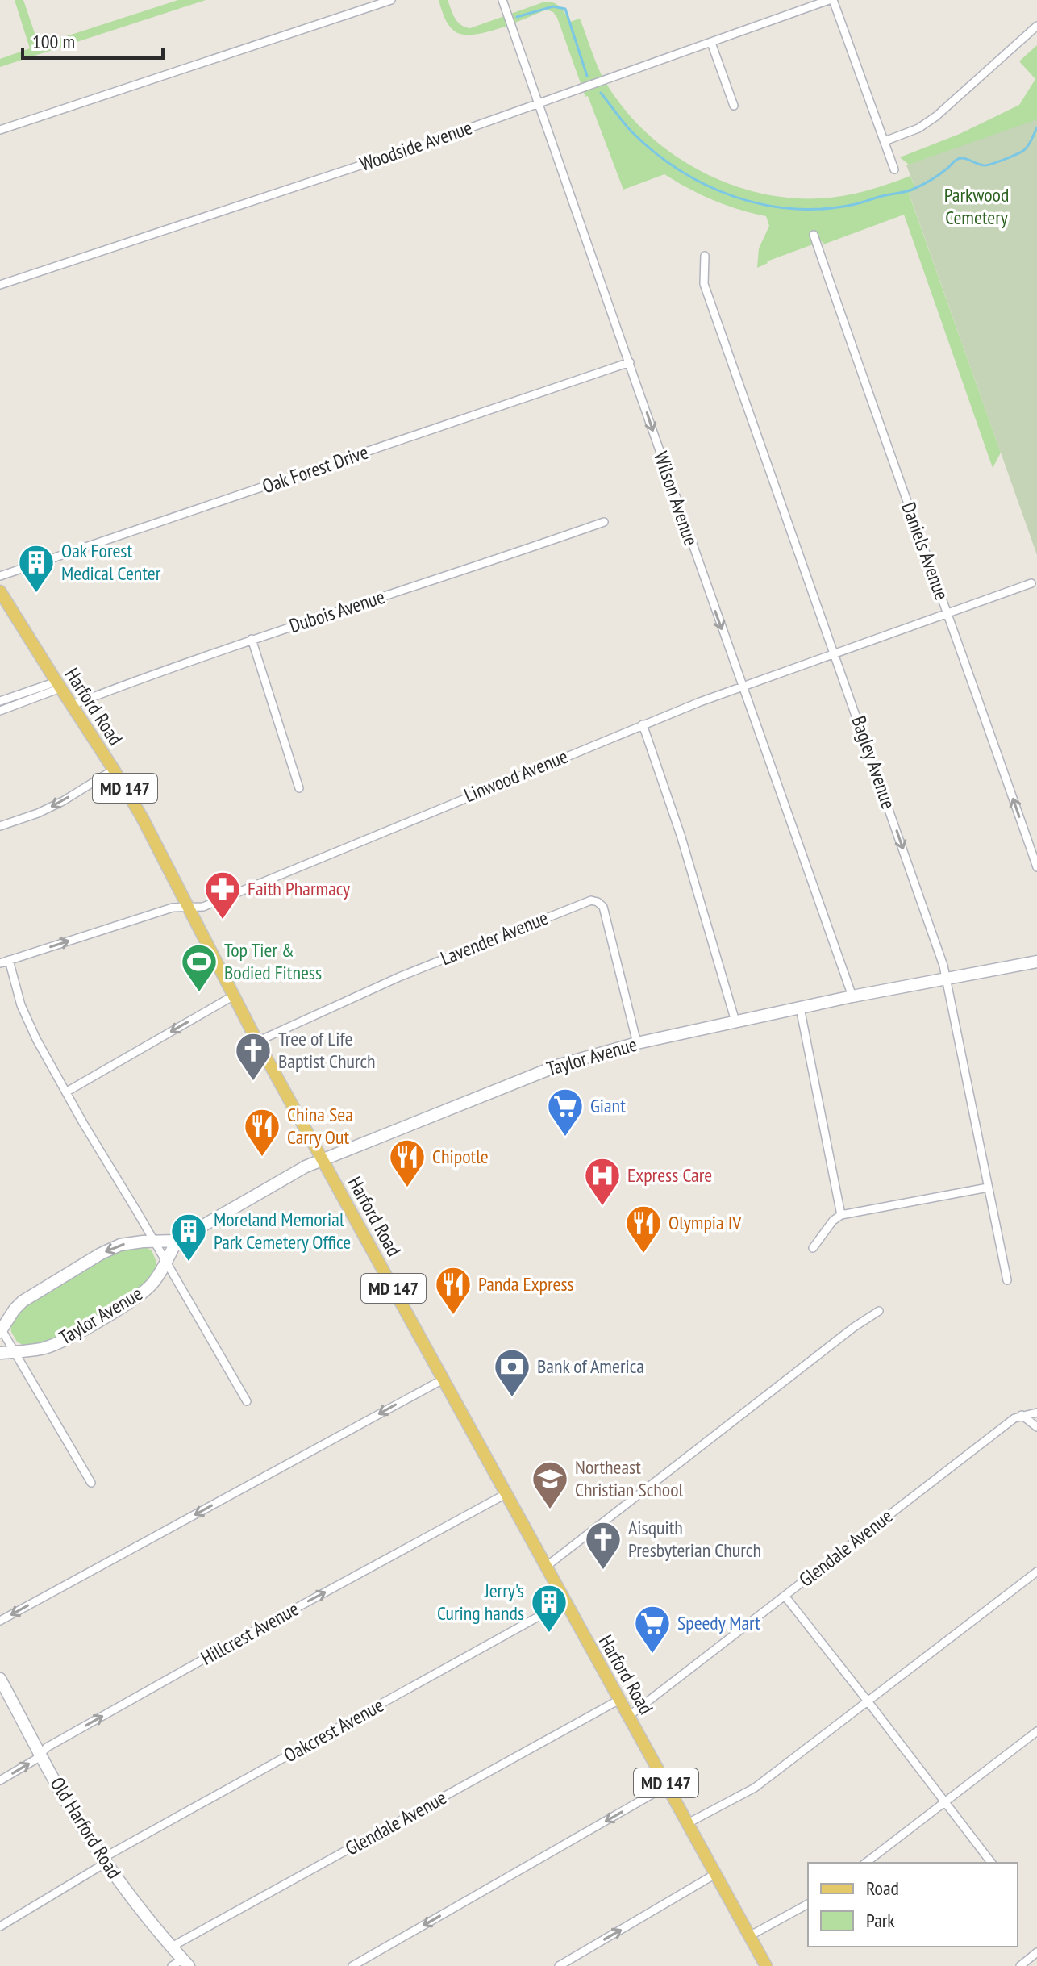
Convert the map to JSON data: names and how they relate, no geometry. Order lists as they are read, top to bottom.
{
  "streets": {
    "main road": [
      "Harford Road",
      "MD 147",
      "Taylor Avenue",
      "Old Harford Road"
    ],
    "street": [
      "Woodside Avenue",
      "Oak Forest Drive",
      "Wilson Avenue",
      "Daniels Avenue",
      "Dubois Avenue",
      "Bagley Avenue",
      "Linwood Avenue",
      "Lavender Avenue",
      "Glendale Avenue",
      "Hillcrest Avenue",
      "Oakcrest Avenue"
    ]
  },
  "crossings": [
    ["Woodside Avenue", "Wilson Avenue"],
    ["Oak Forest Drive", "Wilson Avenue"],
    ["Wilson Avenue", "Linwood Avenue"],
    ["Wilson Avenue", "Taylor Avenue"],
    ["Daniels Avenue", "Linwood Avenue"],
    ["Dubois Avenue", "Harford Road"],
    ["Harford Road", "Linwood Avenue"],
    ["Harford Road", "Lavender Avenue"],
    ["Harford Road", "Taylor Avenue"],
    ["Harford Road", "Glendale Avenue"],
    ["Harford Road", "Hillcrest Avenue"],
    ["Harford Road", "Oakcrest Avenue"],
    ["Bagley Avenue", "Linwood Avenue"],
    ["Bagley Avenue", "Taylor Avenue"],
    ["Lavender Avenue", "Taylor Avenue"],
    ["Glendale Avenue", "Old Harford Road"],
    ["Hillcrest Avenue", "Old Harford Road"],
    ["Oakcrest Avenue", "Old Harford Road"]
  ],
  "one_way": ["Daniels Avenue", "Hillcrest Avenue"],
  "parks": ["Parkwood Cemetery"],
  "places": {
    "building": ["Oak Forest Medical Center", "Moreland Memorial Park Cemetery Office", "Jerry's Curing hands"],
    "pharmacy": ["Faith Pharmacy"],
    "sports": ["Top Tier & Bodied Fitness"],
    "church": ["Tree of Life Baptist Church", "Aisquith Presbyterian Church"],
    "supermarket": ["Giant", "Speedy Mart"],
    "restaurant": [
      "China Sea Carry Out",
      "Chipotle",
      "Olympia IV",
      "Panda Express"
    ],
    "hospital": ["Express Care"],
    "bank": ["Bank of America"],
    "school or university": ["Northeast Christian School"]
  },
  "legend": ["Road", "Park"],
  "scale_bar": "100 m"
}
